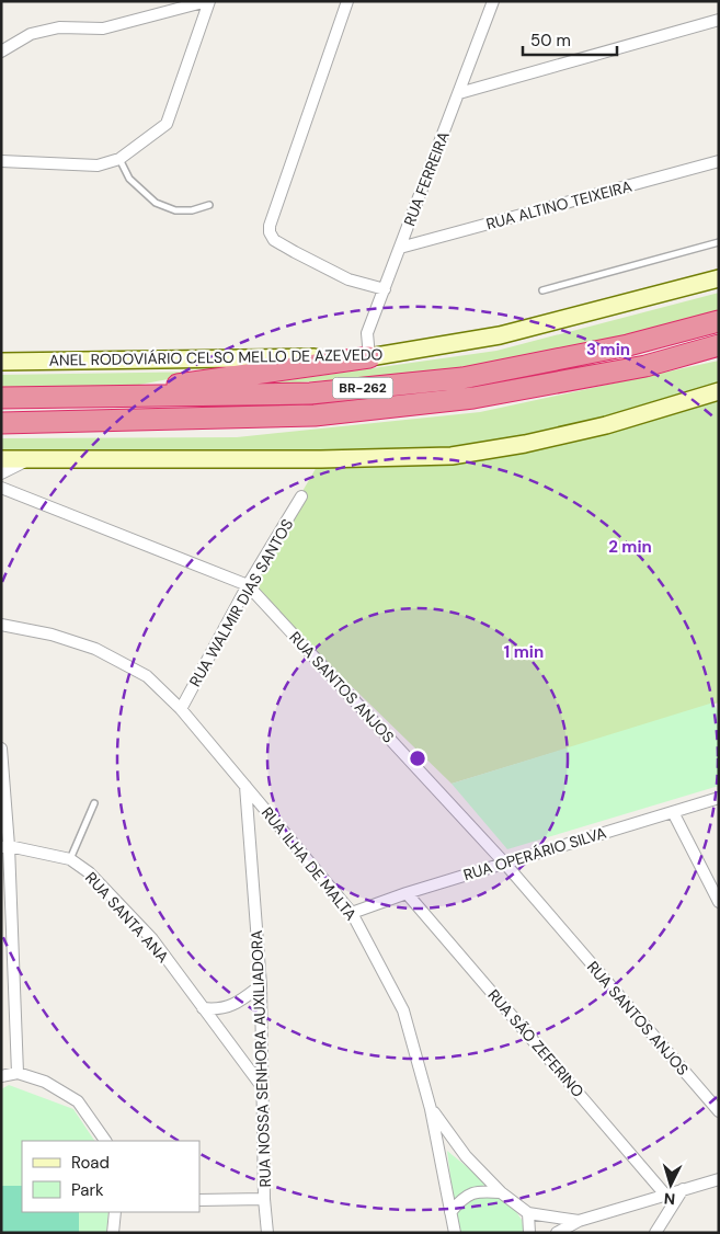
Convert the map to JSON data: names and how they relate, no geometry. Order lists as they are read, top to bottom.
{
  "streets": {
    "highway": ["ANEL RODOVIÁRIO CELSO MELLO DE AZEVEDO", "BR-262"],
    "street": [
      "RUA FERREIRA",
      "RUA ALTINO TEIXEIRA",
      "RUA WALMIR DIAS SANTOS",
      "RUA SANTOS ANJOS",
      "RUA OPERÁRIO SILVA",
      "RUA ILHA DE MALTA",
      "RUA SANTA ANA",
      "RUA SÃO ZEFERINO",
      "RUA NOSSA SENHORA AUXILIADORA"
    ]
  },
  "crossings": [
    ["RUA FERREIRA", "RUA ALTINO TEIXEIRA"],
    ["RUA FERREIRA", "ANEL RODOVIÁRIO CELSO MELLO DE AZEVEDO"],
    ["RUA WALMIR DIAS SANTOS", "RUA SANTOS ANJOS"],
    ["RUA WALMIR DIAS SANTOS", "RUA ILHA DE MALTA"],
    ["RUA SANTOS ANJOS", "RUA OPERÁRIO SILVA"],
    ["RUA OPERÁRIO SILVA", "RUA ILHA DE MALTA"],
    ["RUA OPERÁRIO SILVA", "RUA SÃO ZEFERINO"],
    ["RUA ILHA DE MALTA", "RUA NOSSA SENHORA AUXILIADORA"],
    ["RUA SANTA ANA", "RUA NOSSA SENHORA AUXILIADORA"]
  ],
  "legend": ["Road", "Park"],
  "scale_bar": "50 m",
  "north": "bottom",
  "rings": ["3 min", "2 min", "1 min"]
}
